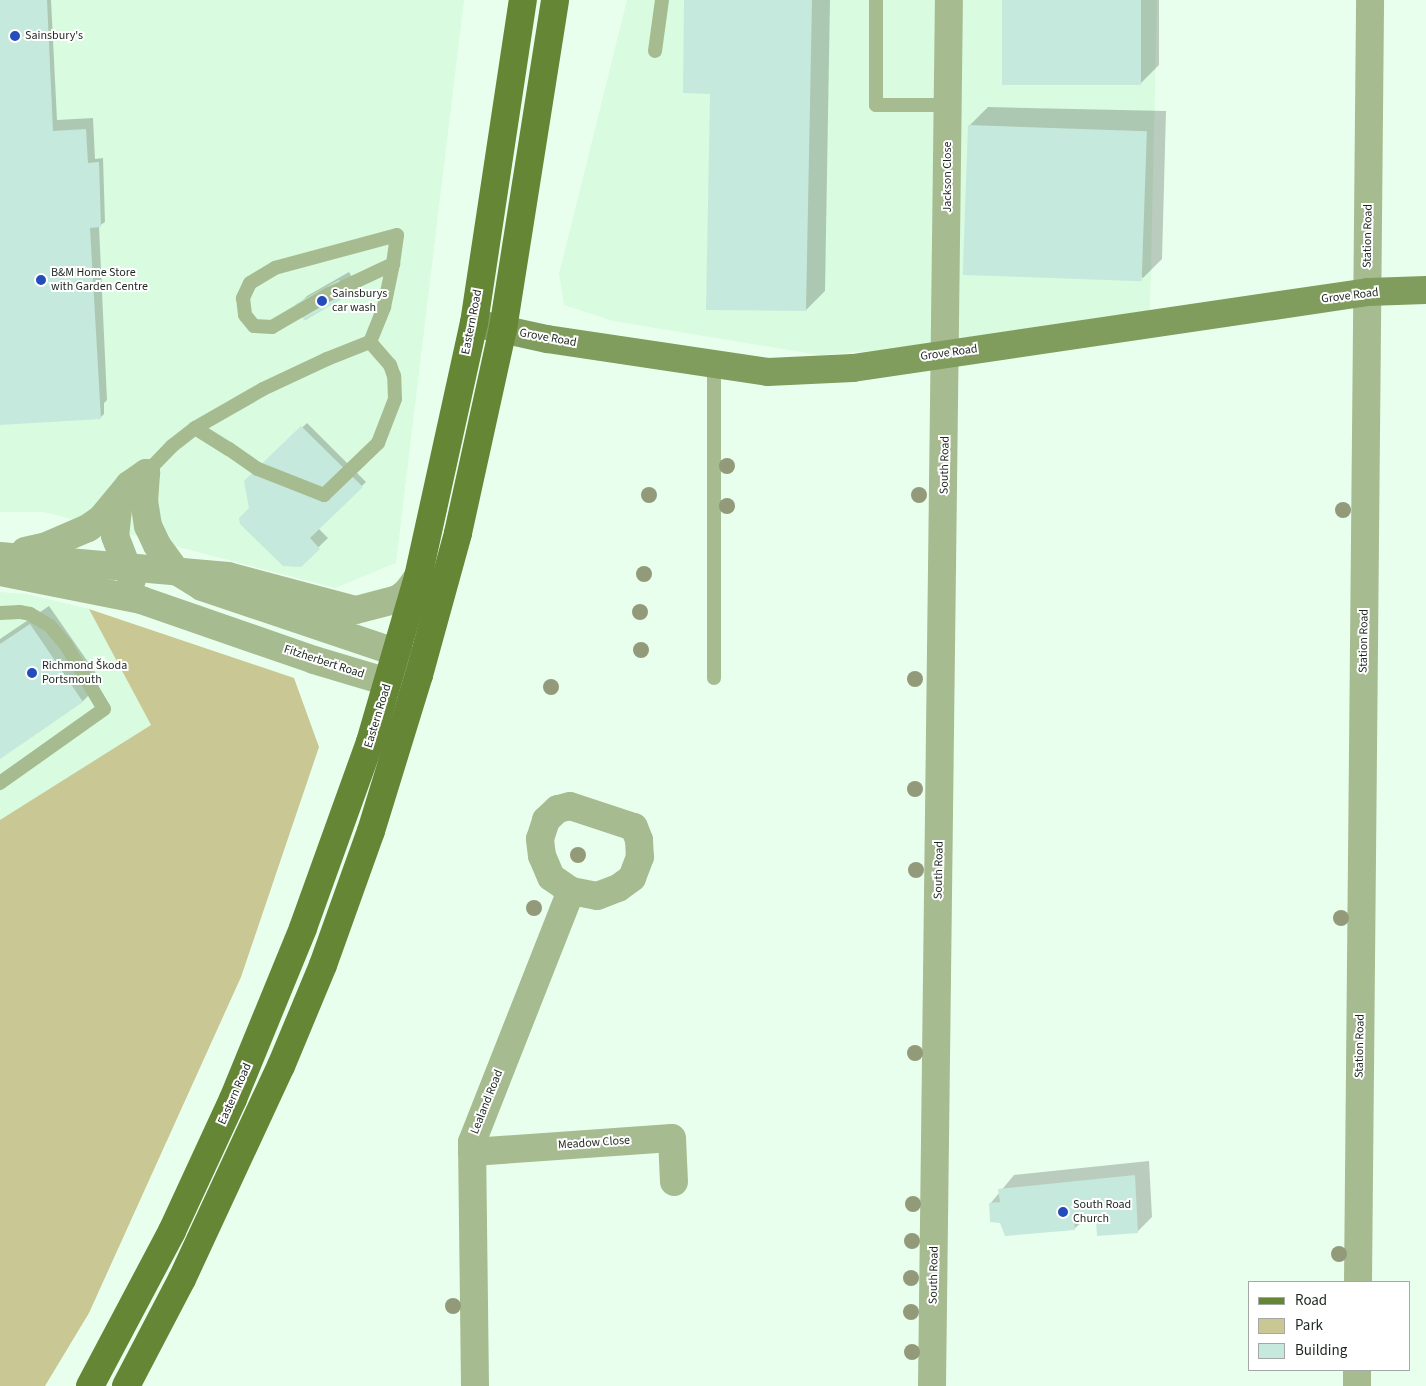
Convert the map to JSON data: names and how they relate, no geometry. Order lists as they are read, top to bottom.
{
  "streets": {
    "main road": ["Eastern Road"],
    "street": [
      "Jackson Close",
      "Station Road",
      "Grove Road",
      "South Road",
      "Fitzherbert Road",
      "Lealand Road",
      "Meadow Close"
    ]
  },
  "crossings": [
    ["Jackson Close", "Grove Road"],
    ["Jackson Close", "South Road"],
    ["Station Road", "Grove Road"],
    ["Grove Road", "Eastern Road"],
    ["Grove Road", "South Road"],
    ["Eastern Road", "Fitzherbert Road"],
    ["Lealand Road", "Meadow Close"]
  ],
  "places": [
    "Sainsbury's",
    "B&M Home Store with Garden Centre",
    "Sainsburys car wash",
    "Richmond Škoda Portsmouth",
    "South Road Church"
  ],
  "legend": ["Road", "Park", "Building"]
}
